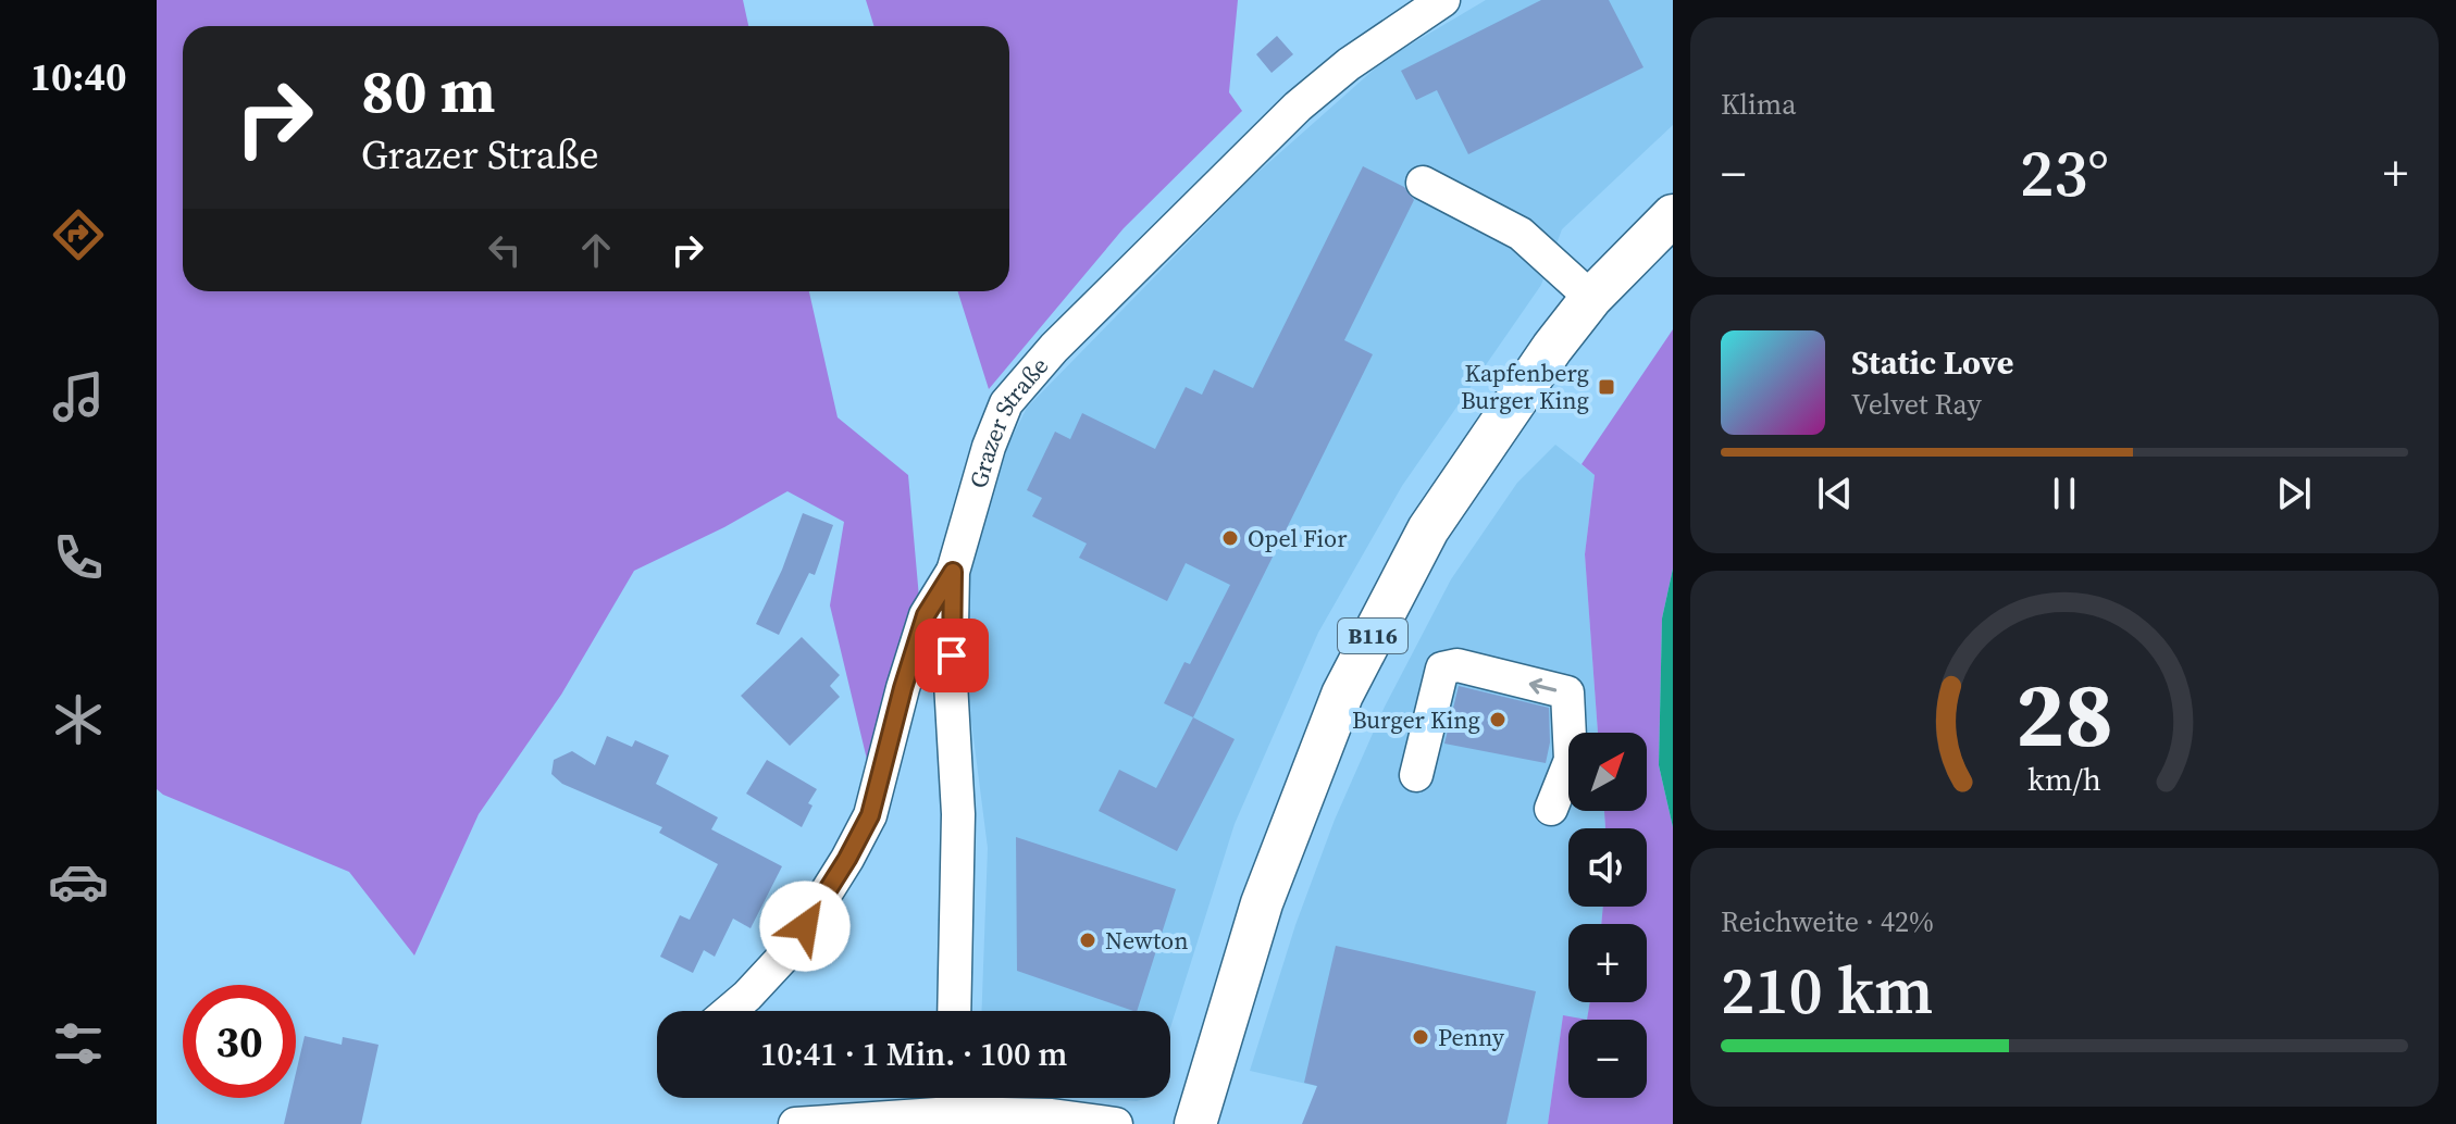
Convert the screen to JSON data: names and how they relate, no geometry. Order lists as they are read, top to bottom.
{
  "streets": {
    "main road": ["B116"],
    "street": ["Grazer Straße"]
  },
  "places": {
    "transit": ["Kapfenberg Burger King"],
    "other": [
      "Opel Fior",
      "Burger King",
      "Newton",
      "Penny"
    ]
  },
  "north": "top right",
  "page": {
    "tabs": "10:40",
    "tile": [
      "Klima",
      ["Reichweite · 42%", "210 km"]
    ],
    "turn": ["80 m", "Grazer Straße"],
    "heat": ["−", "23°", "+"],
    "song": ["Static Love", "Velvet Ray"],
    "map_buttons": ["+", "−"],
    "limit": "30",
    "trip": "10:41 · 1 Min. · 100 m",
    "gauge": ["28", "km/h"]
  }
}
